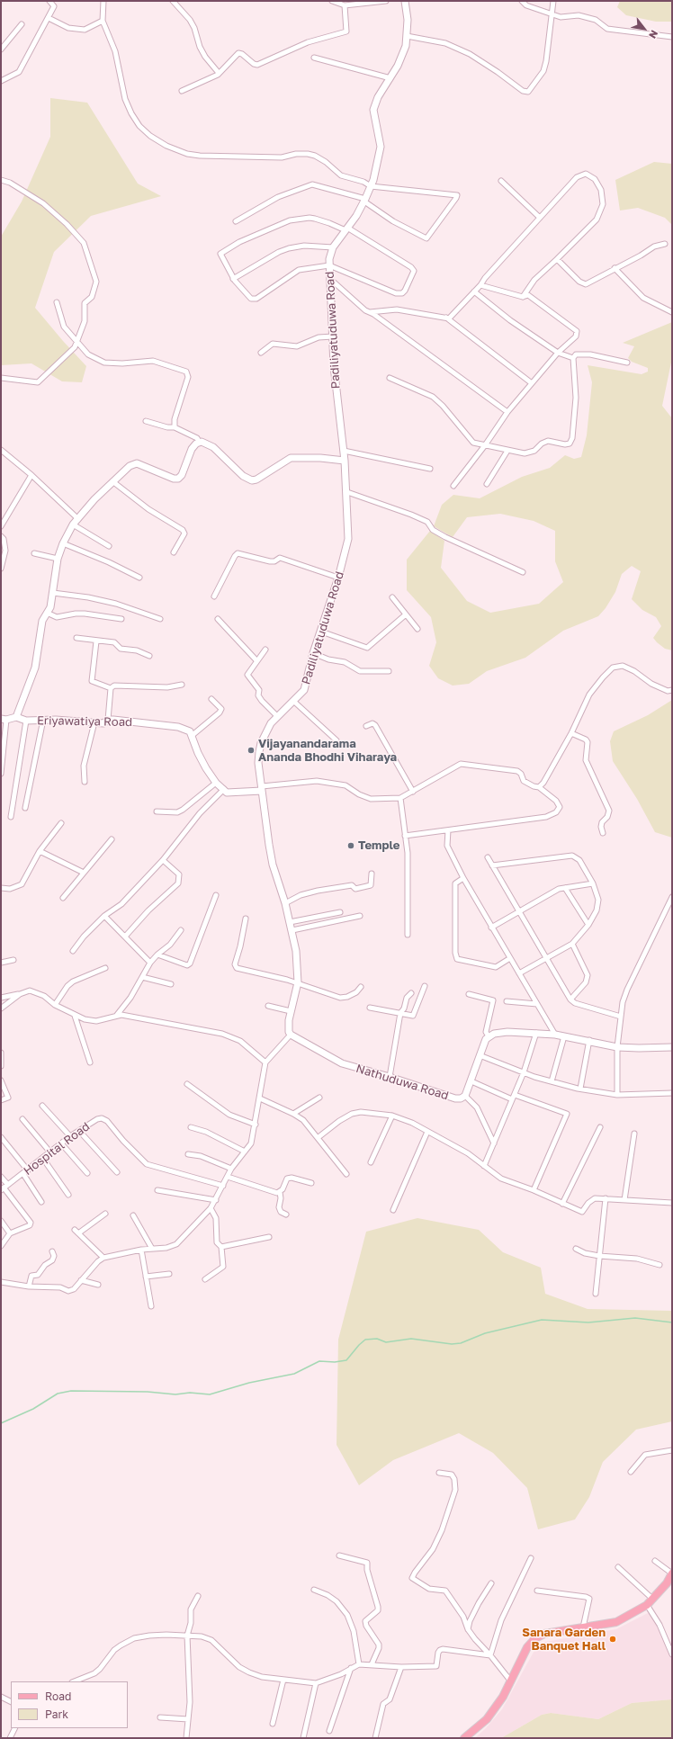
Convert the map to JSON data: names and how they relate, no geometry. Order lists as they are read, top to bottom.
{
  "streets": {
    "street": [
      "Padiliyatuduwa Road",
      "Eriyawatiya Road",
      "Nathuduwa Road",
      "Hospital Road"
    ]
  },
  "crossings": [
    ["Padiliyatuduwa Road", "Nathuduwa Road"]
  ],
  "places": ["Vijayanandarama Ananda Bhodhi Viharaya", "Temple", "Sanara Garden Banquet Hall"],
  "legend": ["Road", "Park"],
  "north": "bottom right"
}
